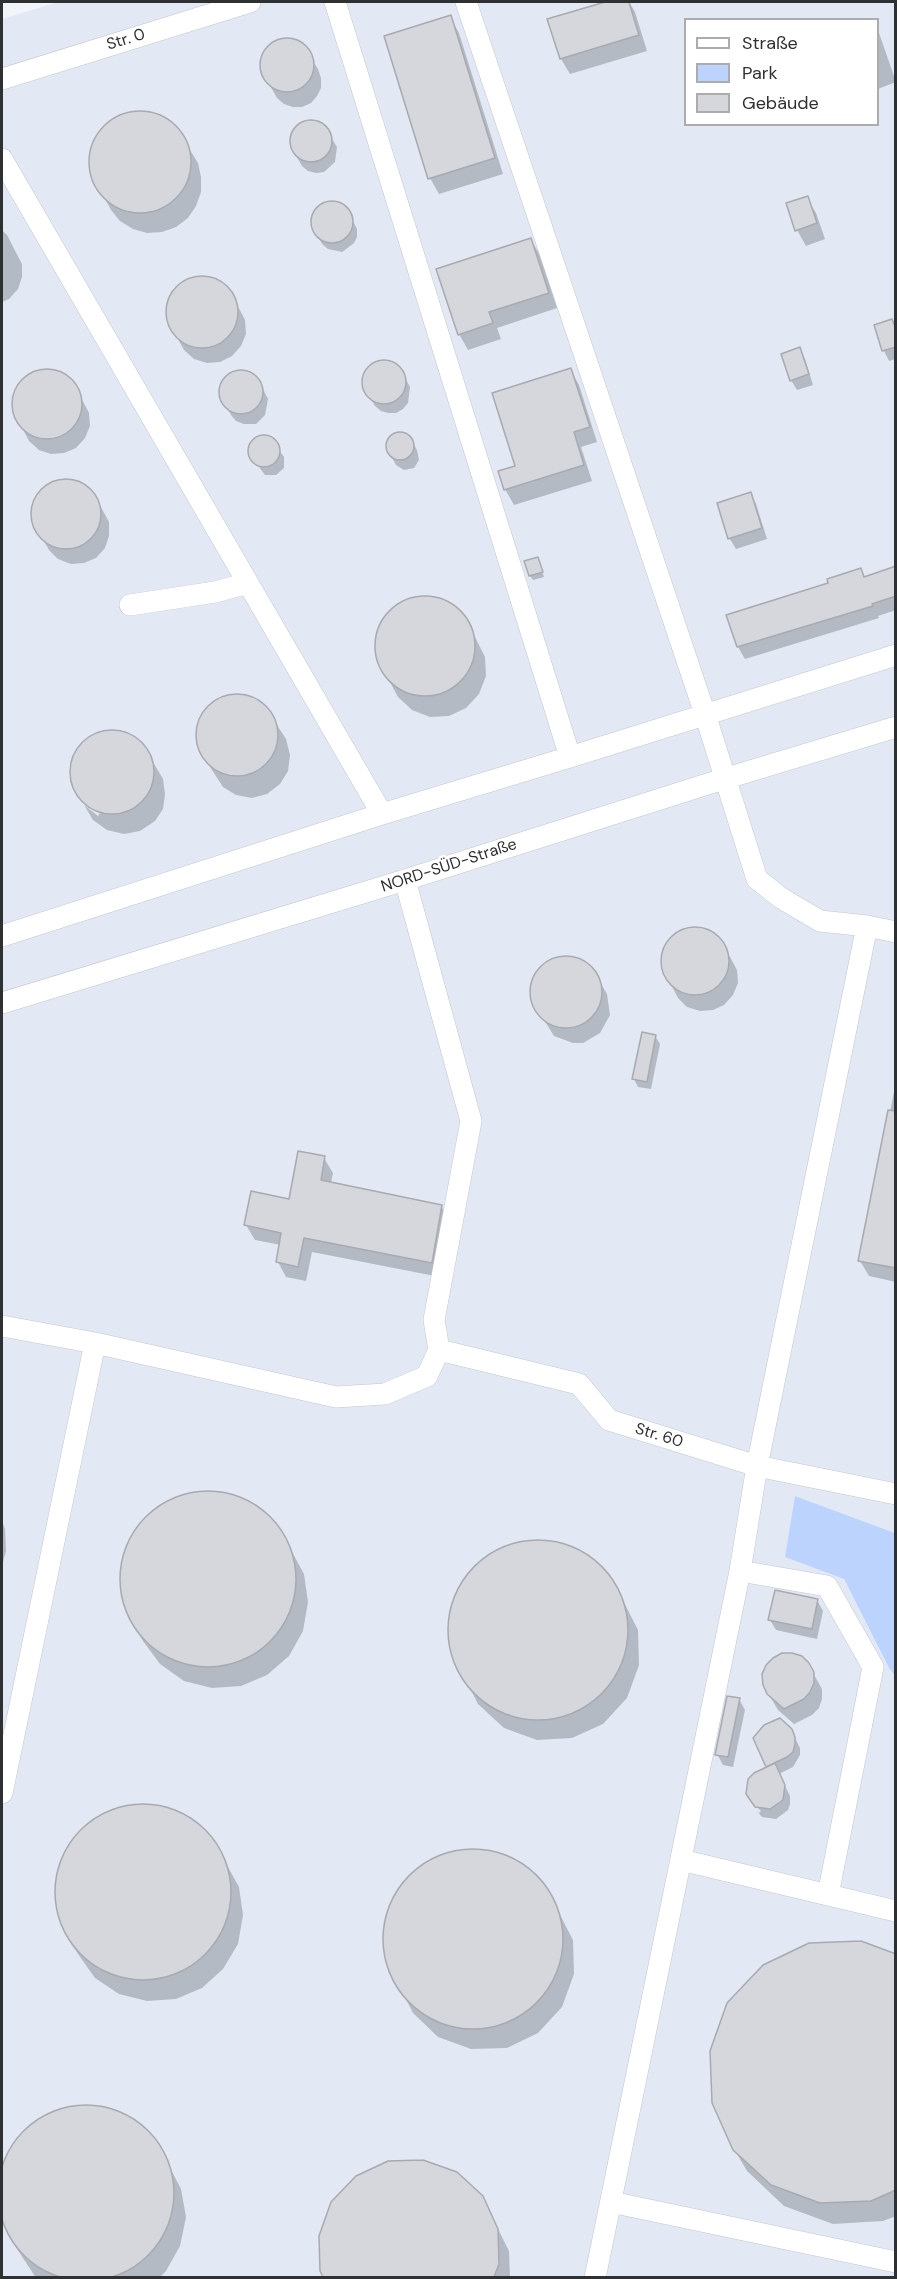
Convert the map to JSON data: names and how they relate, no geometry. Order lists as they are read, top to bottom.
{
  "streets": {
    "lane": ["Str. 0", "NORD-SÜD-Straße", "Str. 60"]
  },
  "legend": ["Straße", "Park", "Gebäude"]
}
